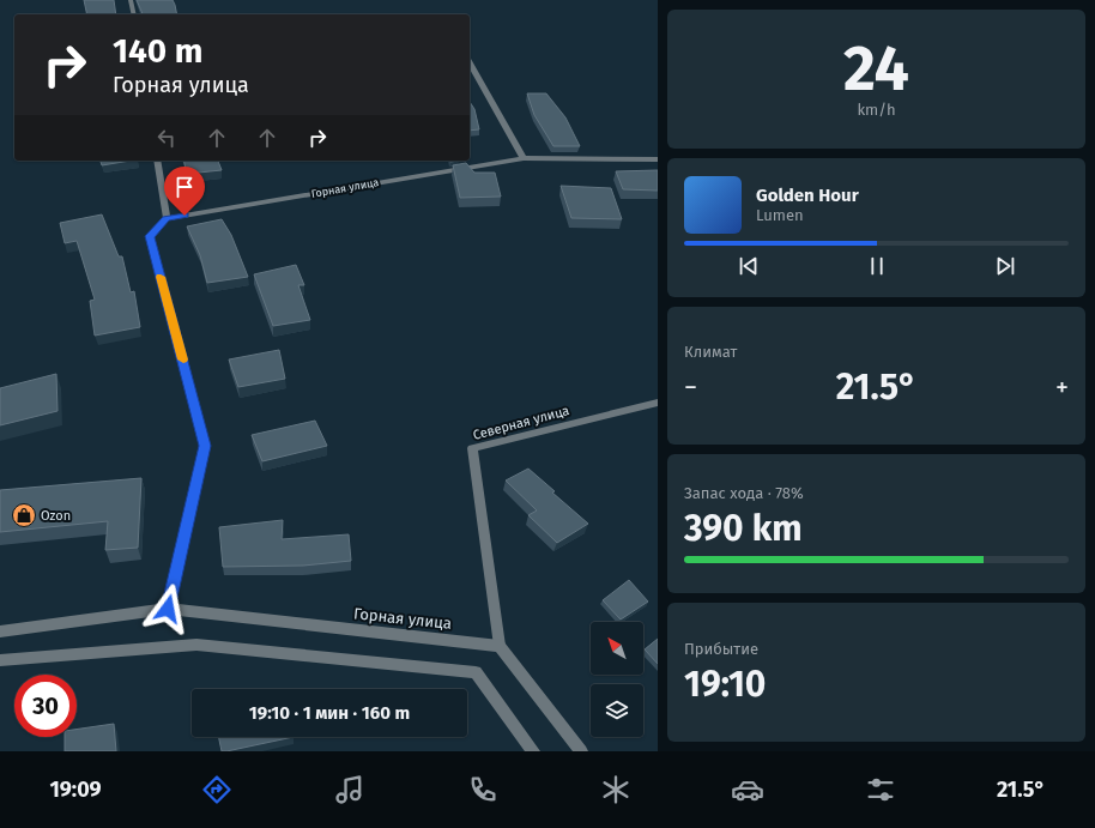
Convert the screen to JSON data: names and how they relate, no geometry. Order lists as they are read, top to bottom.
{
  "streets": {
    "street": ["Горная улица", "Северная улица"]
  },
  "crossings": [
    ["Горная улица", "Северная улица"]
  ],
  "places": {
    "shop": ["Ozon"]
  },
  "north": "top left",
  "page": {
    "tile": [
      ["24", "km/h"],
      "Климат",
      ["Запас хода · 78%", "390 km"],
      ["Прибытие", "19:10"]
    ],
    "turn": ["140 m", "Горная улица"],
    "song": ["Golden Hour", "Lumen"],
    "heat": ["−", "21.5°", "+"],
    "limit": "30",
    "trip": "19:10 · 1 мин · 160 m",
    "tabs": ["19:09", "21.5°"]
  }
}
